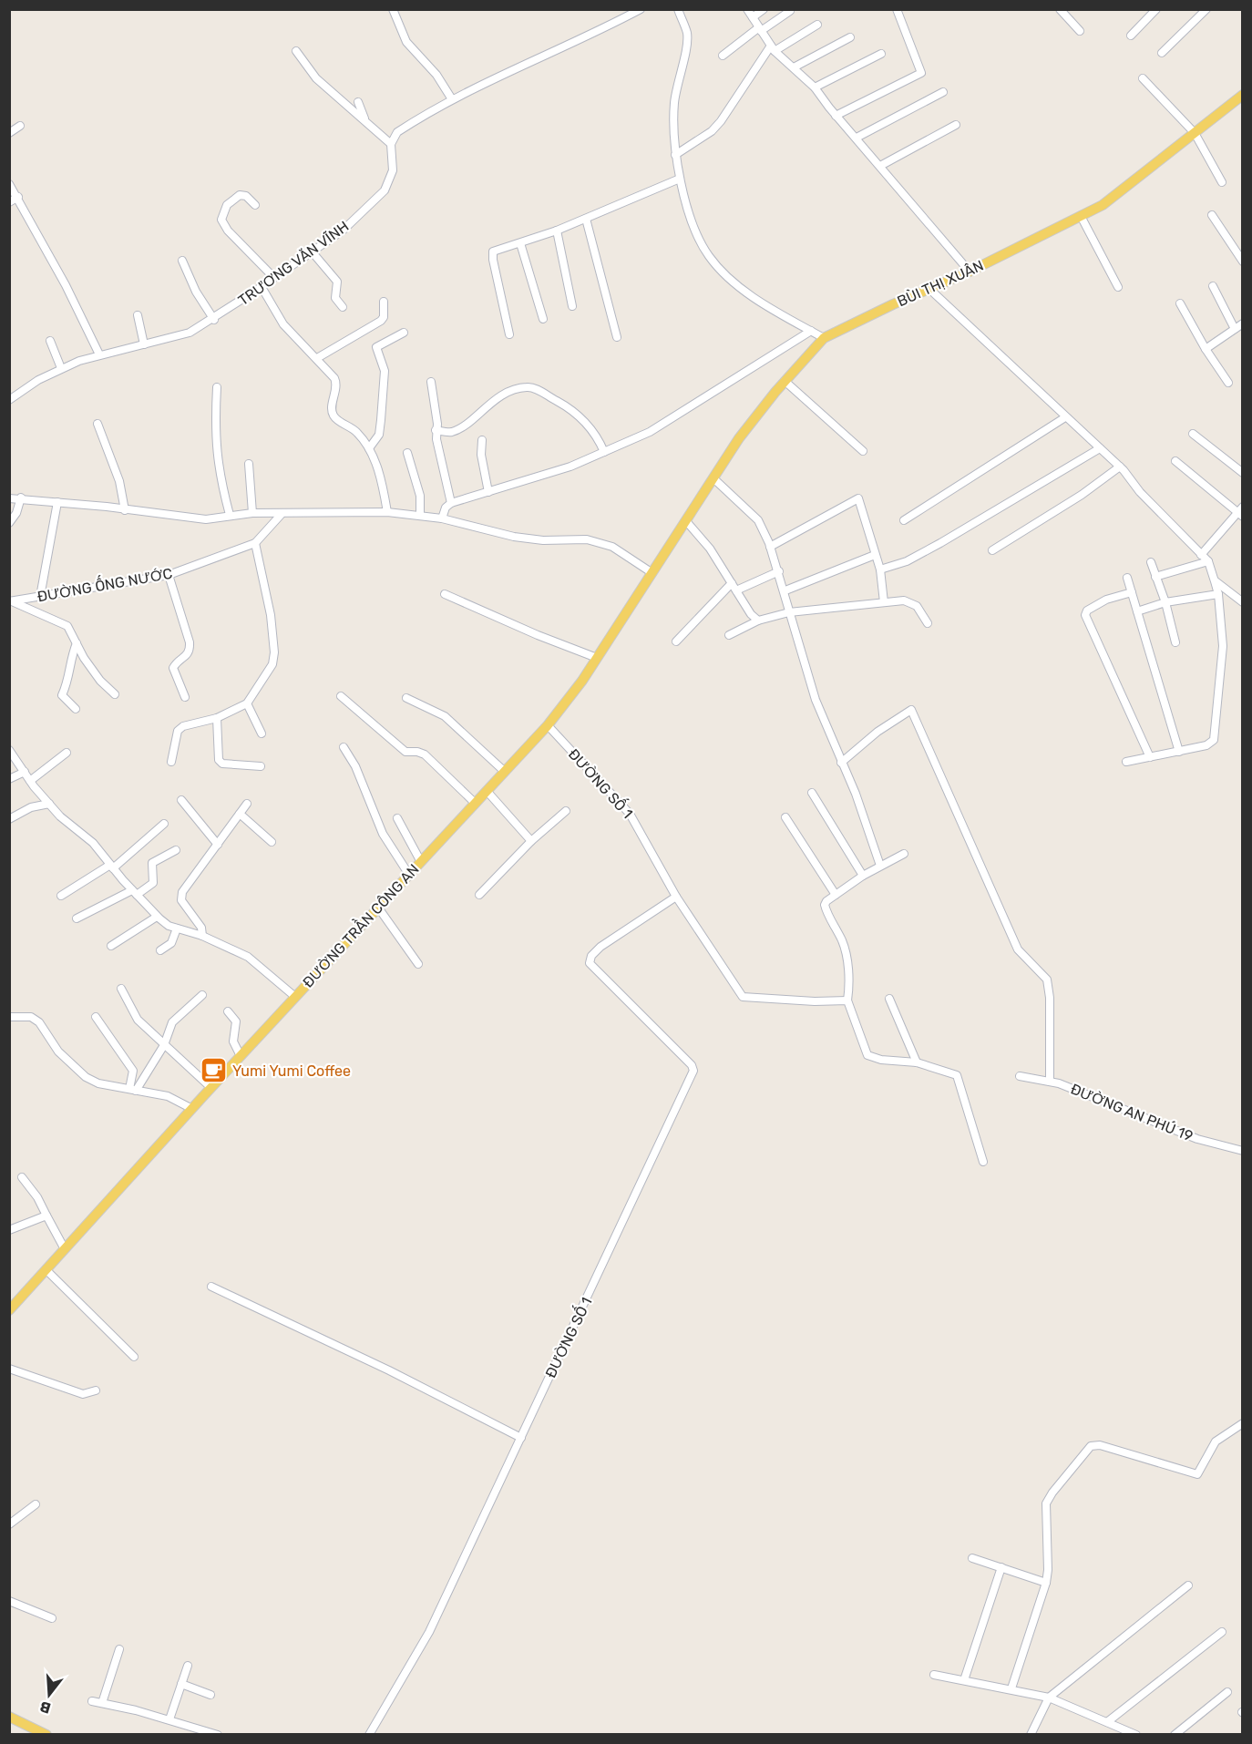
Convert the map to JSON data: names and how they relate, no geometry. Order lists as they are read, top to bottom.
{
  "streets": {
    "main road": ["BÙI THỊ XUÂN", "ĐƯỜNG TRẦN CÔNG AN"],
    "street": [
      "TRƯƠNG VĂN VĨNH",
      "ĐƯỜNG ỐNG NƯỚC",
      "ĐƯỜNG SỐ 1",
      "ĐƯỜNG AN PHÚ 19"
    ]
  },
  "crossings": [
    ["BÙI THỊ XUÂN", "ĐƯỜNG TRẦN CÔNG AN"],
    ["ĐƯỜNG SỐ 1", "ĐƯỜNG TRẦN CÔNG AN"]
  ],
  "places": {
    "cafe": ["Yumi Yumi Coffee"]
  },
  "north": "bottom"
}
